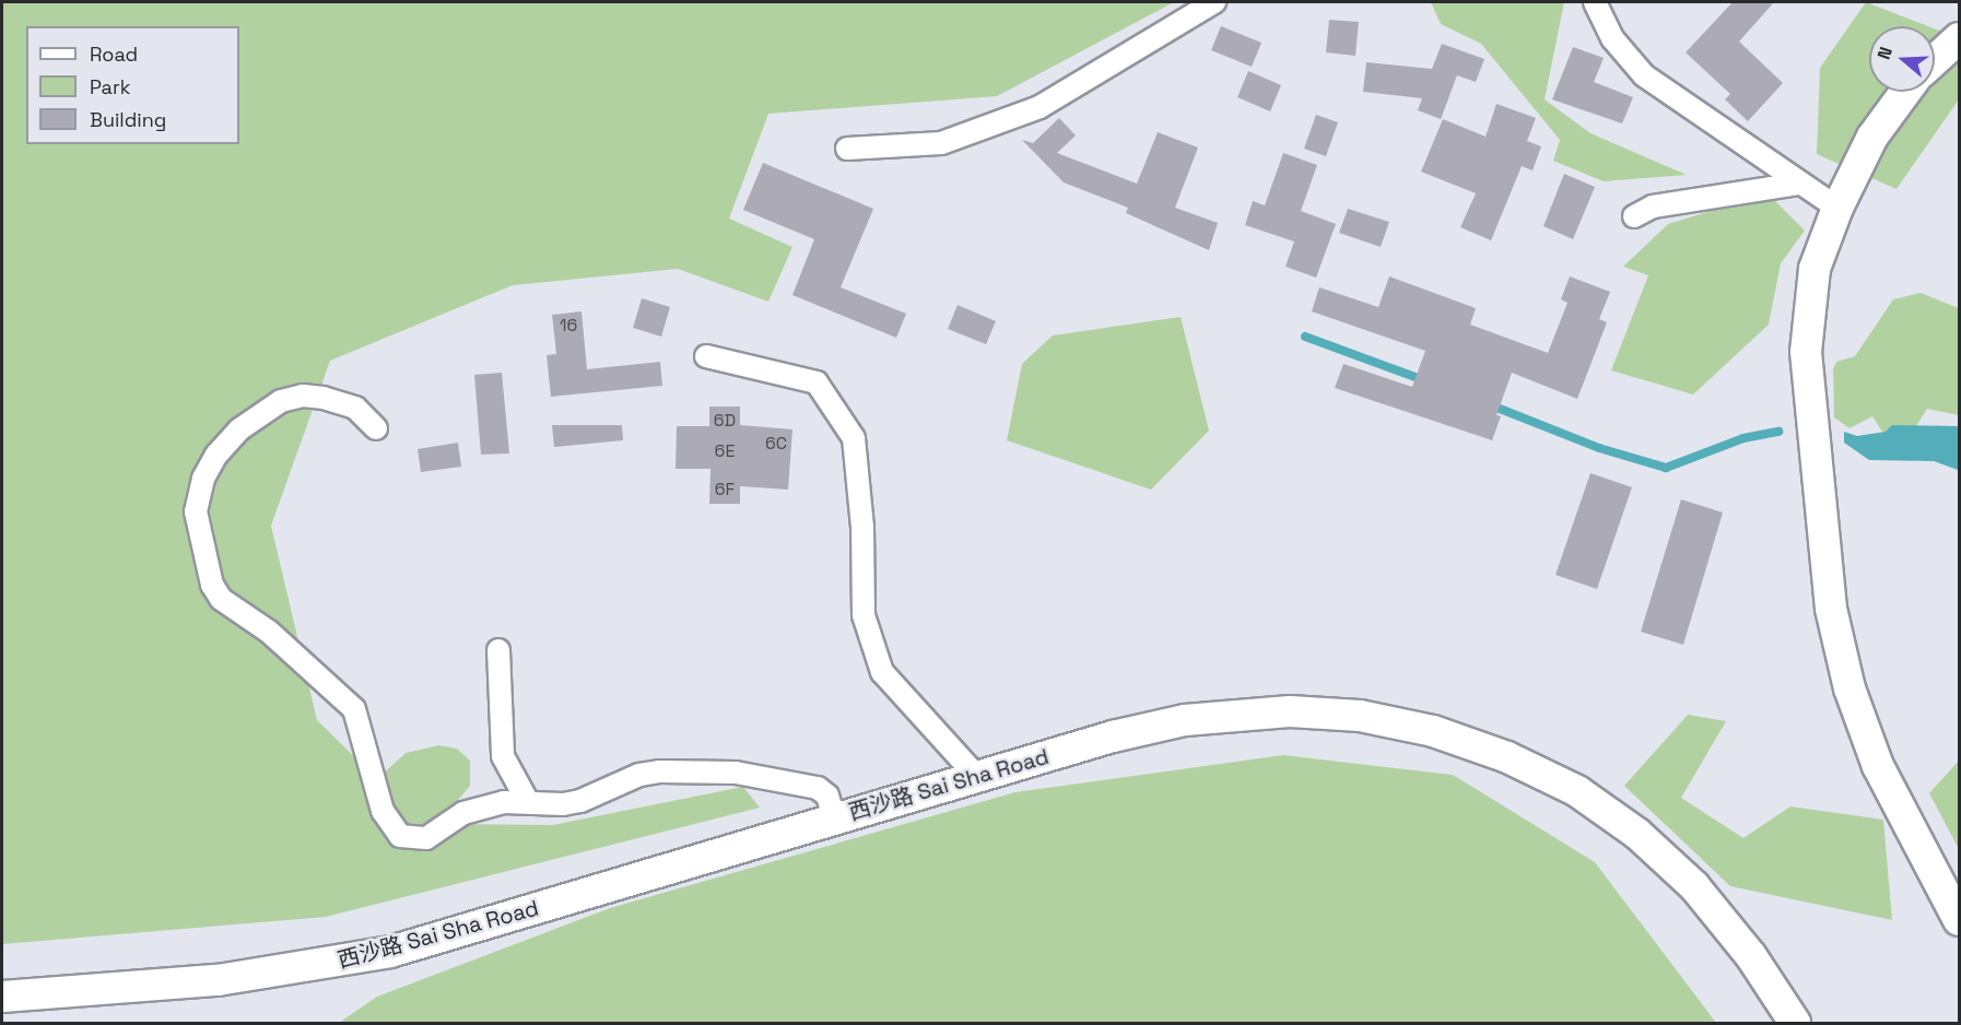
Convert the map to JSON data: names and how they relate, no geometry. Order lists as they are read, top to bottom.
{
  "streets": {
    "main road": ["西沙路 Sai Sha Road"]
  },
  "house_numbers": [
    "16",
    "6D",
    "6C",
    "6E",
    "6F"
  ],
  "legend": ["Road", "Park", "Building"],
  "north": "left"
}
